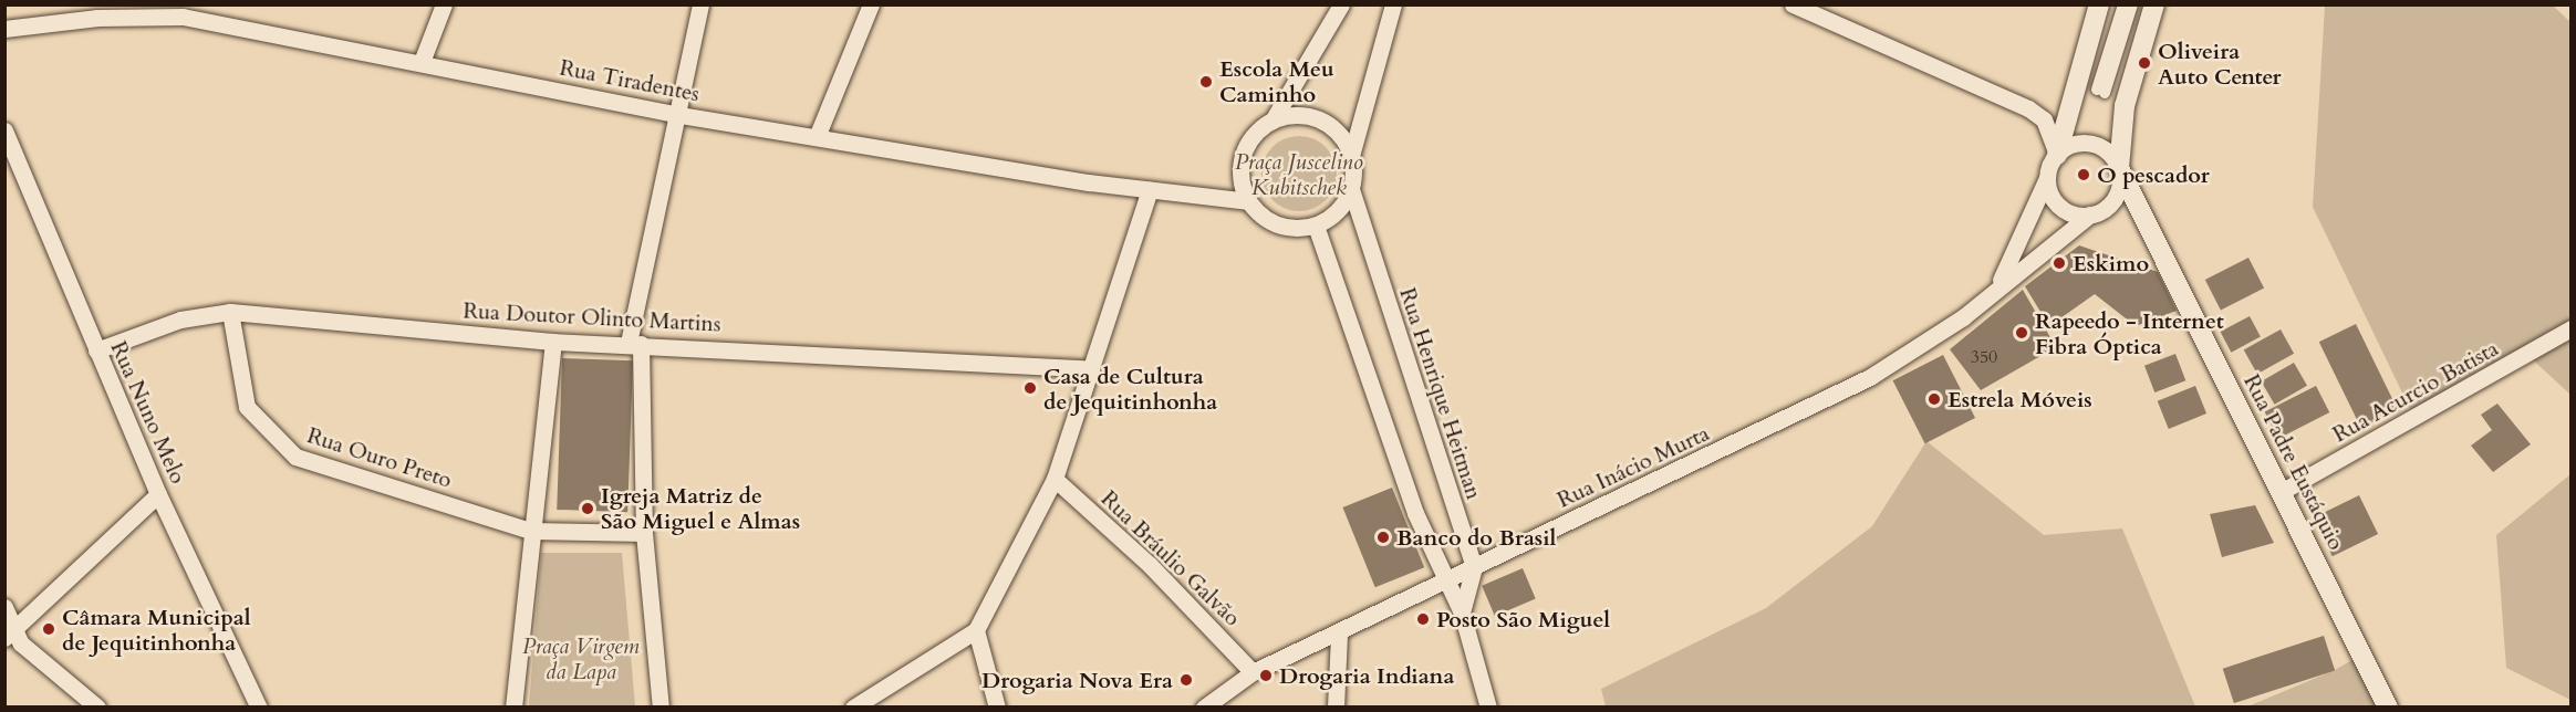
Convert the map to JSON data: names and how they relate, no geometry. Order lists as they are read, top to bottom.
{
  "streets": {
    "street": [
      "Rua Tiradentes",
      "Rua Doutor Olinto Martins",
      "Rua Acurcio Batista",
      "Rua Henrique Heitman",
      "Rua Nuno Melo",
      "Rua Ouro Preto",
      "Rua Padre Eustáquio",
      "Rua Inácio Murta",
      "Rua Bráulio Galvão"
    ]
  },
  "crossings": [
    ["Rua Tiradentes", "Rua Henrique Heitman"],
    ["Rua Doutor Olinto Martins", "Rua Nuno Melo"],
    ["Rua Doutor Olinto Martins", "Rua Ouro Preto"],
    ["Rua Acurcio Batista", "Rua Padre Eustáquio"],
    ["Rua Henrique Heitman", "Rua Inácio Murta"],
    ["Rua Padre Eustáquio", "Rua Inácio Murta"],
    ["Rua Inácio Murta", "Rua Bráulio Galvão"]
  ],
  "parks": ["Praça Juscelino Kubitschek", "Praça Virgem da Lapa"],
  "places": [
    "Oliveira Auto Center",
    "Escola Meu Caminho",
    "O pescador",
    "Eskimo",
    "Rapeedo - Internet Fibra Óptica",
    "Casa de Cultura de Jequitinhonha",
    "Estrela Móveis",
    "Igreja Matriz de São Miguel e Almas",
    "Banco do Brasil",
    "Posto São Miguel",
    "Câmara Municipal de Jequitinhonha",
    "Drogaria Indiana",
    "Drogaria Nova Era"
  ],
  "house_numbers": ["350"]
}
